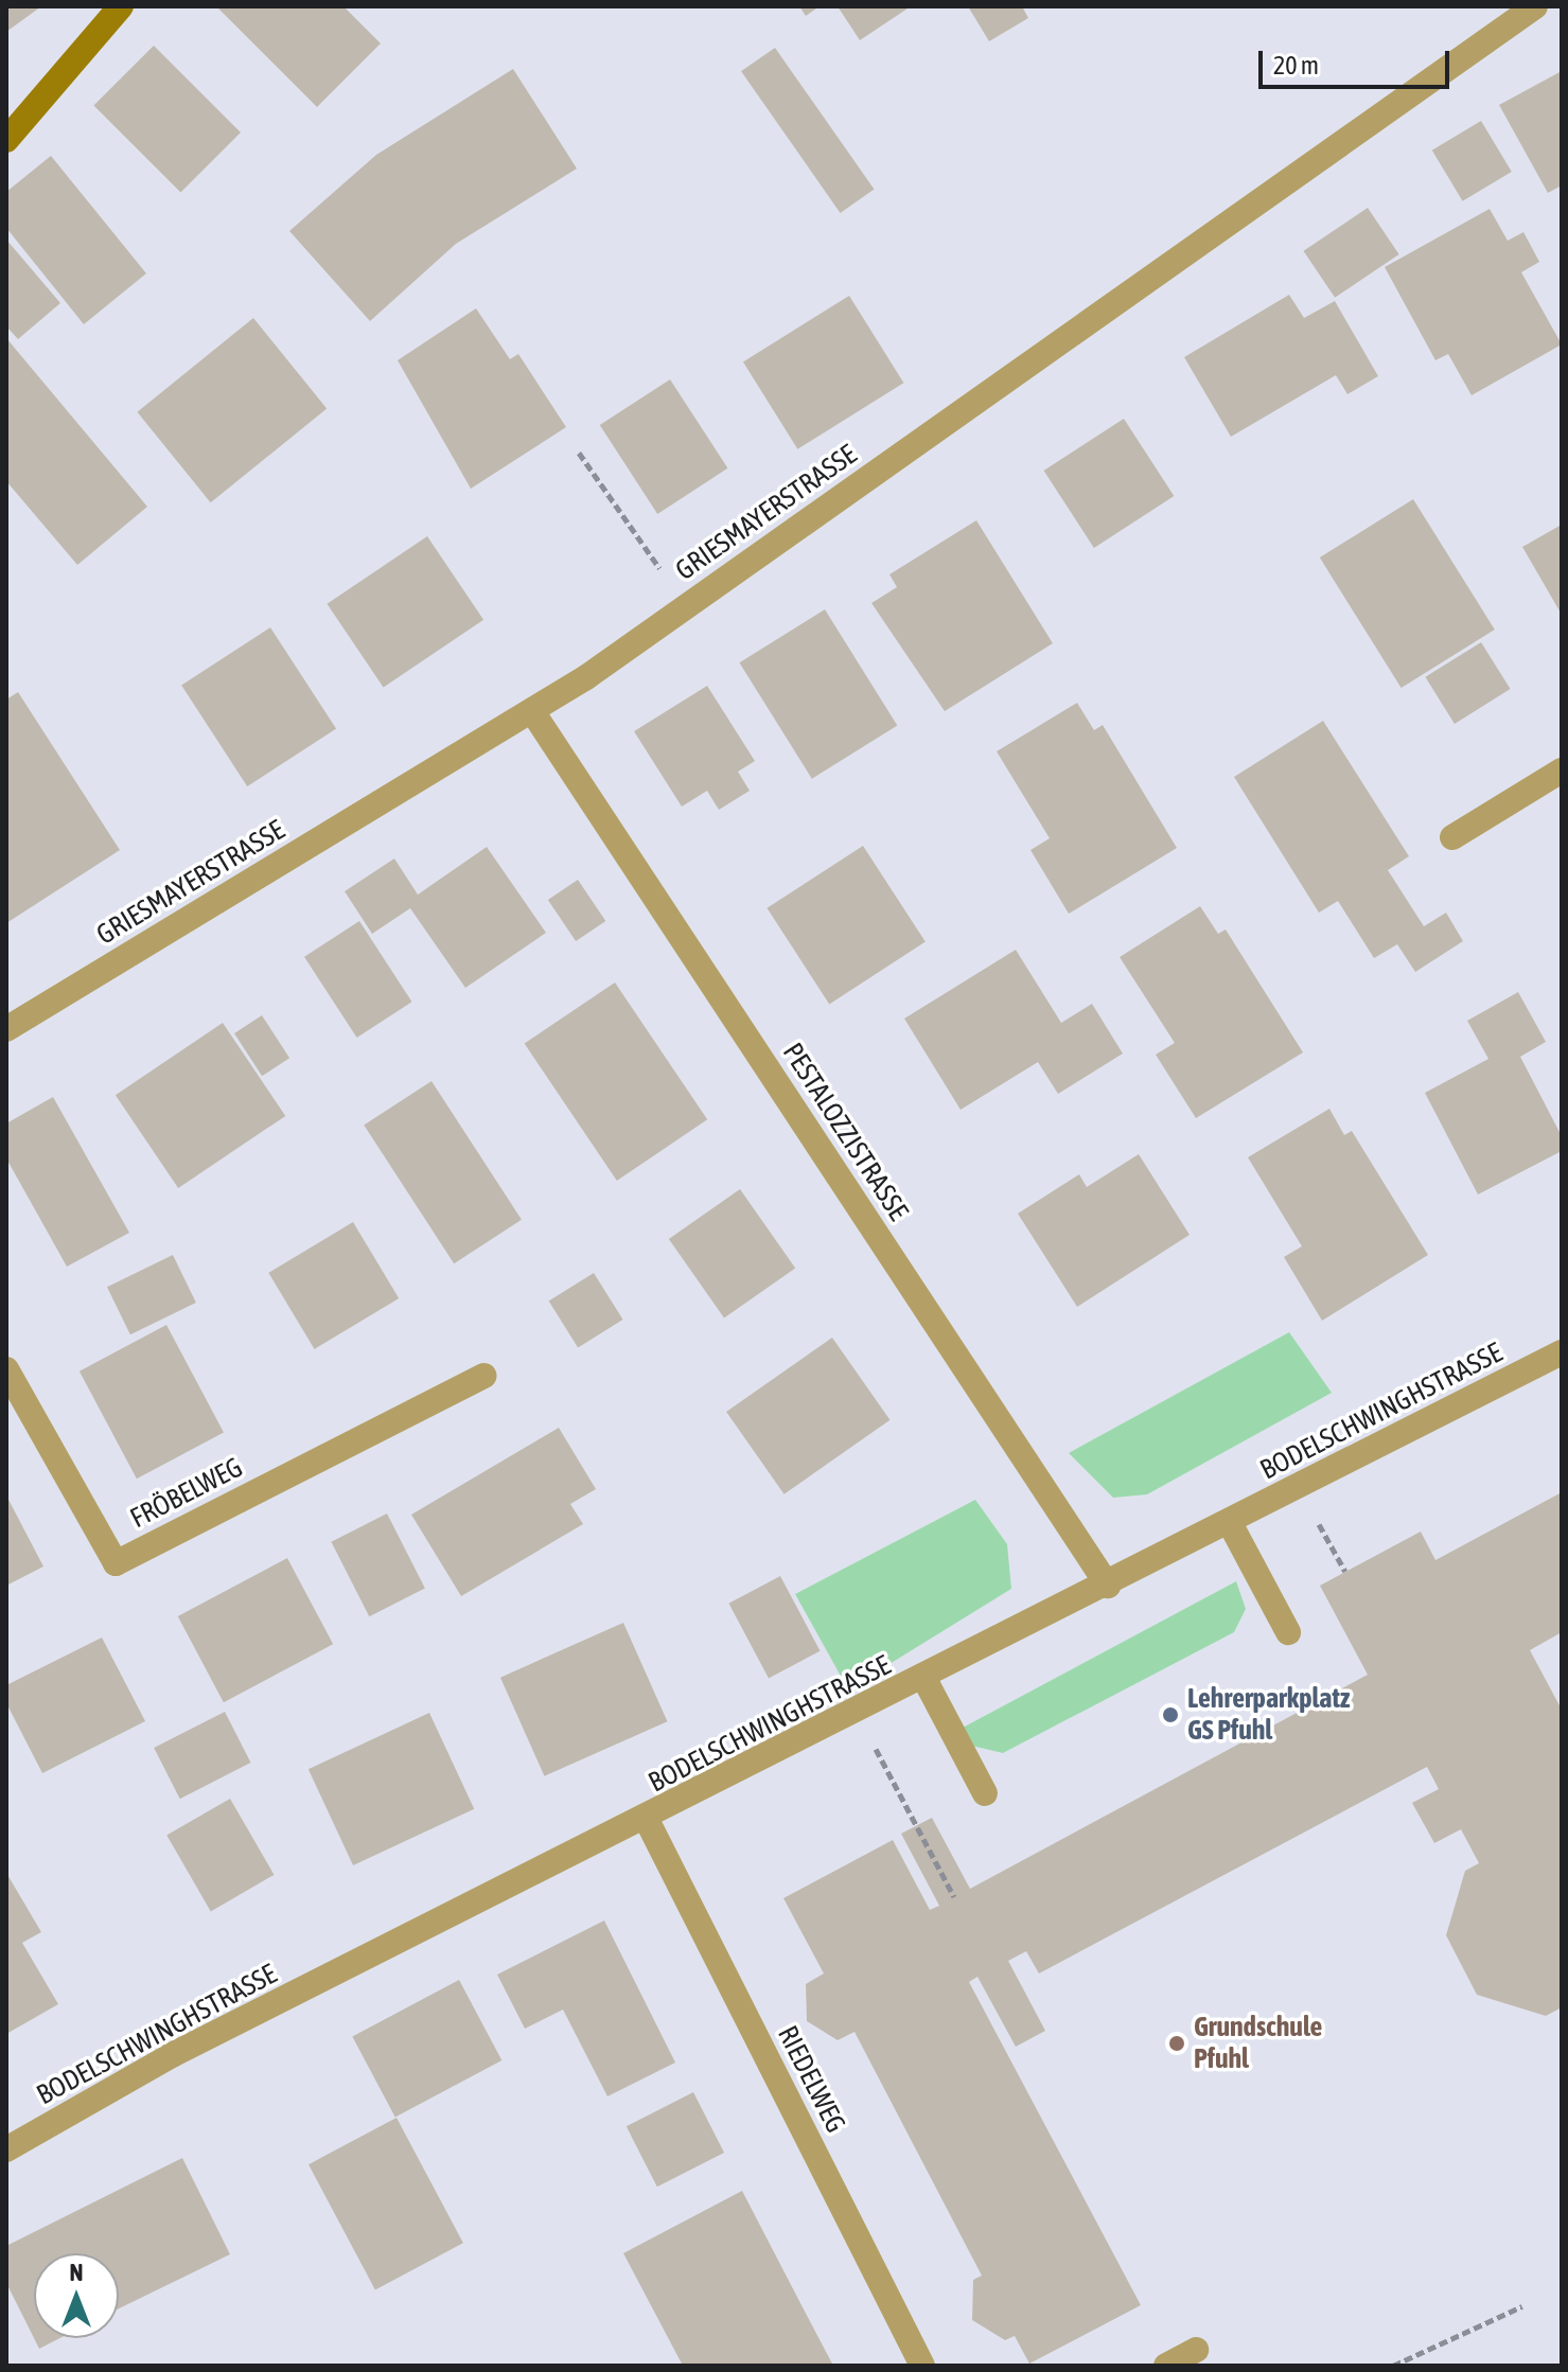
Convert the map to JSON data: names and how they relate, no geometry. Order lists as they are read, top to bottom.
{
  "streets": {
    "street": [
      "GRIESMAYERSTRASSE",
      "PESTALOZZISTRASSE",
      "BODELSCHWINGHSTRASSE",
      "FRÖBELWEG",
      "RIEDELWEG"
    ]
  },
  "crossings": [
    ["GRIESMAYERSTRASSE", "PESTALOZZISTRASSE"],
    ["PESTALOZZISTRASSE", "BODELSCHWINGHSTRASSE"],
    ["BODELSCHWINGHSTRASSE", "RIEDELWEG"]
  ],
  "places": ["Lehrerparkplatz GS Pfuhl", "Grundschule Pfuhl"],
  "scale_bar": "20 m",
  "north": "top"
}
